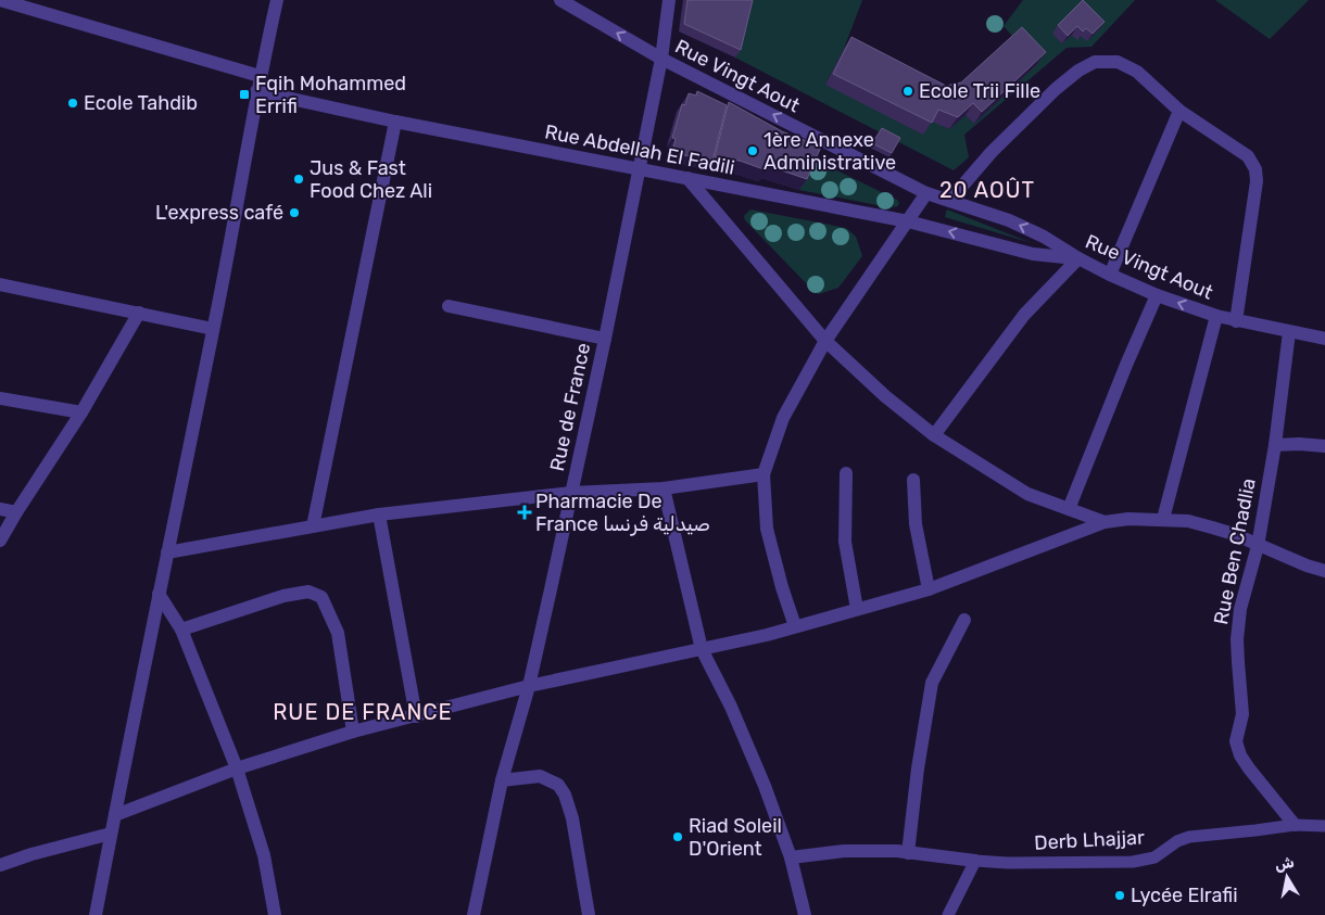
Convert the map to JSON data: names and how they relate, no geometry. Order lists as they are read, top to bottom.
{
  "streets": {
    "street": [
      "Rue Vingt Aout",
      "Rue Abdellah El Fadili",
      "Rue de France",
      "Rue Ben Chadlia"
    ],
    "lane": ["Derb Lhajjar"]
  },
  "crossings": [
    ["Rue Vingt Aout", "Rue Abdellah El Fadili"],
    ["Rue Vingt Aout", "Rue de France"],
    ["Rue Vingt Aout", "Rue Ben Chadlia"],
    ["Rue Abdellah El Fadili", "Rue de France"],
    ["Rue Ben Chadlia", "Derb Lhajjar"]
  ],
  "one_way": ["Rue Vingt Aout"],
  "districts": ["20 AOÛT", "RUE DE FRANCE"],
  "places": {
    "other": [
      "Ecole Trii Fille",
      "Ecole Tahdib",
      "1ère Annexe Administrative",
      "Jus & Fast Food Chez Ali",
      "L'express café",
      "Riad Soleil D'Orient",
      "Lycée Elrafii"
    ],
    "transit": ["Fqih Mohammed Errifi"],
    "health": ["Pharmacie De France صيدلية فرنسا"]
  },
  "north": "top"
}
